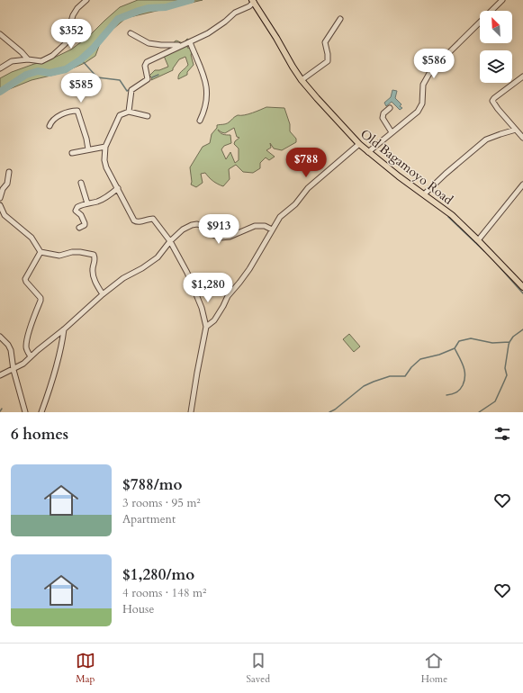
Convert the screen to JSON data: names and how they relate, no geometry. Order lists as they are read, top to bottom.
{
  "streets": {
    "main road": ["Old Bagamoyo Road"]
  },
  "north": "top left",
  "page": {
    "price": [
      "$352",
      "$586",
      "$585",
      "$788",
      "$913",
      "$1,280"
    ],
    "heading": "6 homes",
    "list": [
      {
        "name": "$788/mo",
        "note": "3 rooms · 95 m² · Apartment"
      },
      {
        "name": "$1,280/mo",
        "note": "4 rooms · 148 m² · House"
      }
    ],
    "tabs": ["Map", "Saved", "Home"]
  }
}
